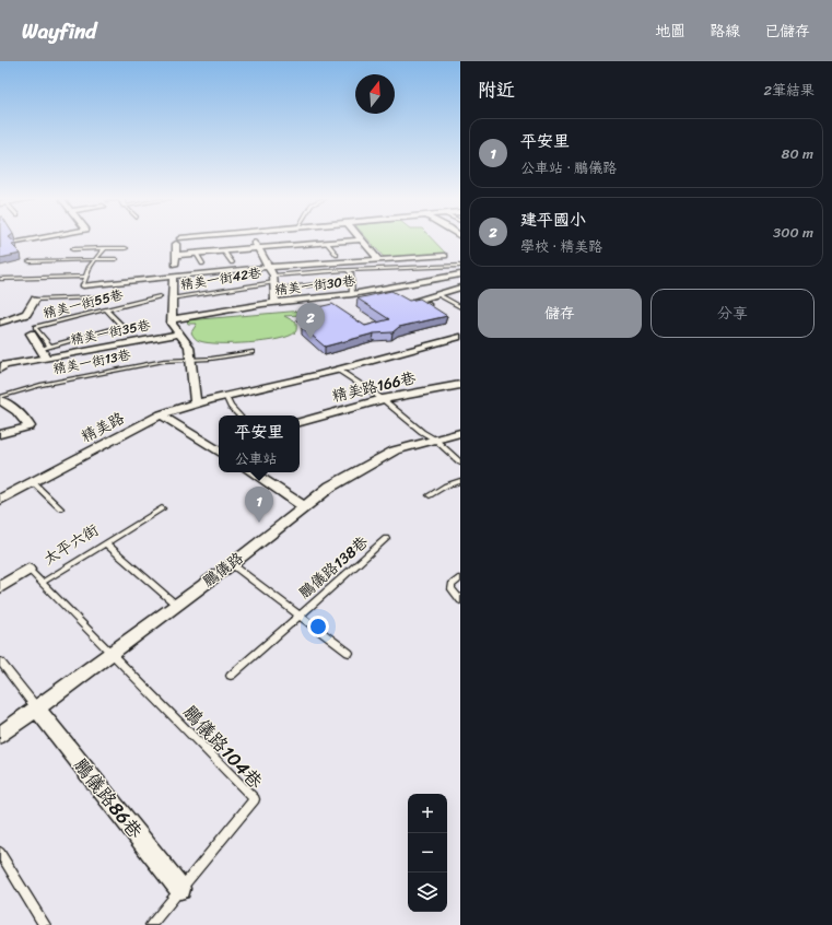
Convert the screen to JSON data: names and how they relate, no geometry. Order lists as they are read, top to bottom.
{
  "streets": {
    "street": [
      "精美一街30巷",
      "精美一街35巷",
      "精美一街13巷",
      "精美路166巷",
      "精美路",
      "太平六街",
      "鵬儀路",
      "鵬儀路86巷"
    ],
    "lane": [
      "精美一街42巷",
      "精美一街55巷",
      "鵬儀路138巷",
      "鵬儀路104巷"
    ]
  },
  "crossings": [
    ["鵬儀路138巷", "鵬儀路"],
    ["鵬儀路", "鵬儀路104巷"],
    ["鵬儀路", "鵬儀路86巷"],
    ["鵬儀路104巷", "鵬儀路86巷"]
  ],
  "north": "top",
  "page": {
    "header": "Wayfind",
    "nav": ["地圖", "路線", "已儲存"],
    "heading": ["附近", "2筆結果"],
    "list": [
      {
        "mark": "1",
        "name": "平安里",
        "note": "公車站 · 鵬儀路",
        "value": "80 m"
      },
      {
        "mark": "2",
        "name": "建平國小",
        "note": "學校 · 精美路",
        "value": "300 m"
      }
    ],
    "buttons": ["儲存", "分享"],
    "pins": ["2", "1"],
    "popup": ["平安里", "公車站"],
    "map_buttons": ["+", "−"]
  }
}
